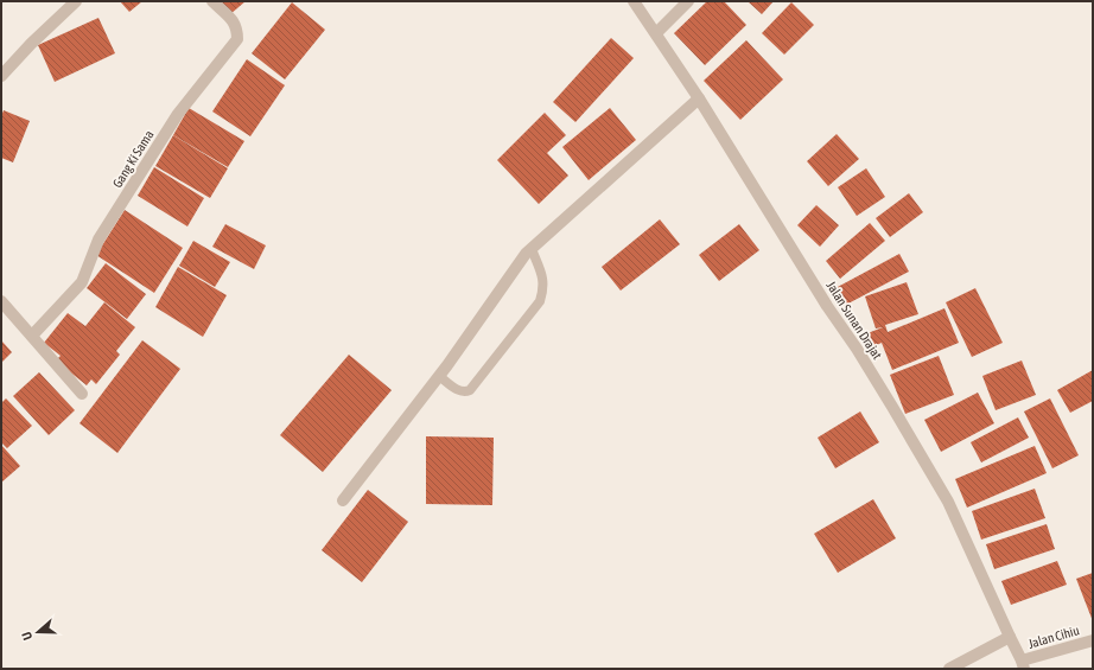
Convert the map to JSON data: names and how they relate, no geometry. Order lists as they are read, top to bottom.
{
  "streets": {
    "street": ["Gang Ki Sama", "Jalan Sunan Drajat", "Jalan Cihiu"]
  },
  "crossings": [
    ["Jalan Sunan Drajat", "Jalan Cihiu"]
  ],
  "north": "left"
}
